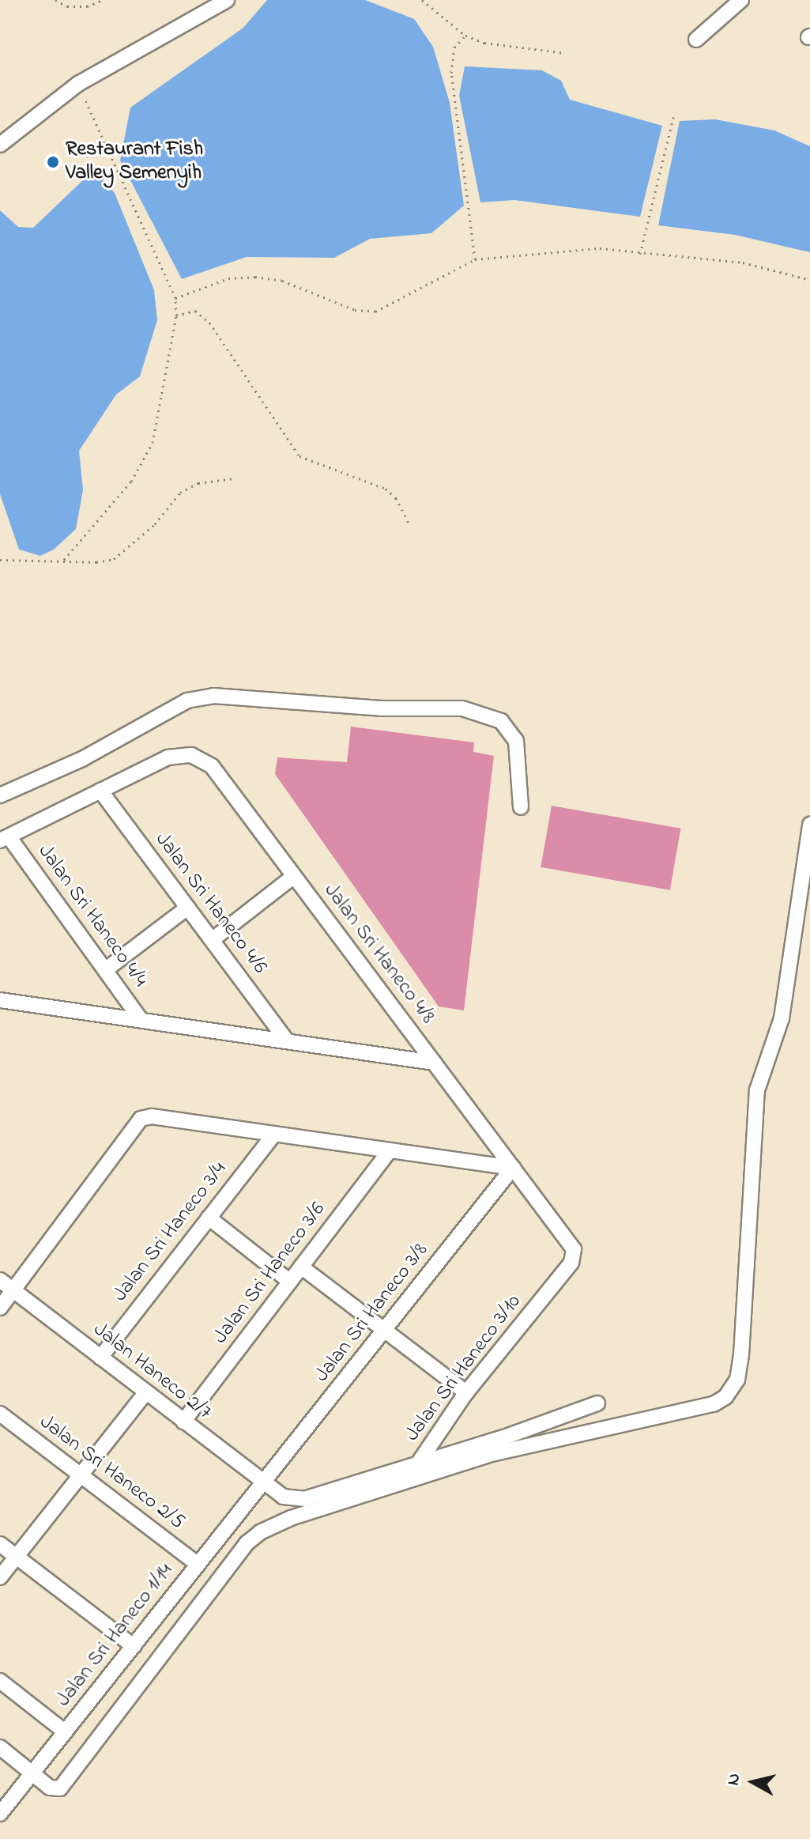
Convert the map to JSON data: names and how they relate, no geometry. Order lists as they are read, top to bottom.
{
  "streets": {
    "street": [
      "Jalan Sri Haneco 4/6",
      "Jalan Sri Haneco 4/4",
      "Jalan Sri Haneco 4/8",
      "Jalan Sri Haneco 3/4",
      "Jalan Sri Haneco 3/6",
      "Jalan Sri Haneco 3/8",
      "Jalan Sri Haneco 3/10",
      "Jalan Haneco 2/7",
      "Jalan Sri Haneco 2/5",
      "Jalan Sri Haneco 1/14"
    ]
  },
  "crossings": [
    ["Jalan Sri Haneco 4/6", "Jalan Sri Haneco 4/8"],
    ["Jalan Sri Haneco 4/8", "Jalan Sri Haneco 3/8"],
    ["Jalan Sri Haneco 4/8", "Jalan Sri Haneco 3/10"],
    ["Jalan Sri Haneco 3/4", "Jalan Haneco 2/7"],
    ["Jalan Sri Haneco 3/6", "Jalan Haneco 2/7"],
    ["Jalan Sri Haneco 3/8", "Jalan Sri Haneco 3/10"],
    ["Jalan Sri Haneco 3/8", "Jalan Haneco 2/7"],
    ["Jalan Sri Haneco 3/8", "Jalan Sri Haneco 1/14"],
    ["Jalan Sri Haneco 3/10", "Jalan Haneco 2/7"],
    ["Jalan Sri Haneco 3/10", "Jalan Sri Haneco 1/14"],
    ["Jalan Haneco 2/7", "Jalan Sri Haneco 1/14"],
    ["Jalan Sri Haneco 2/5", "Jalan Sri Haneco 1/14"]
  ],
  "places": ["Restaurant Fish Valley Semenyih"],
  "north": "left"
}
